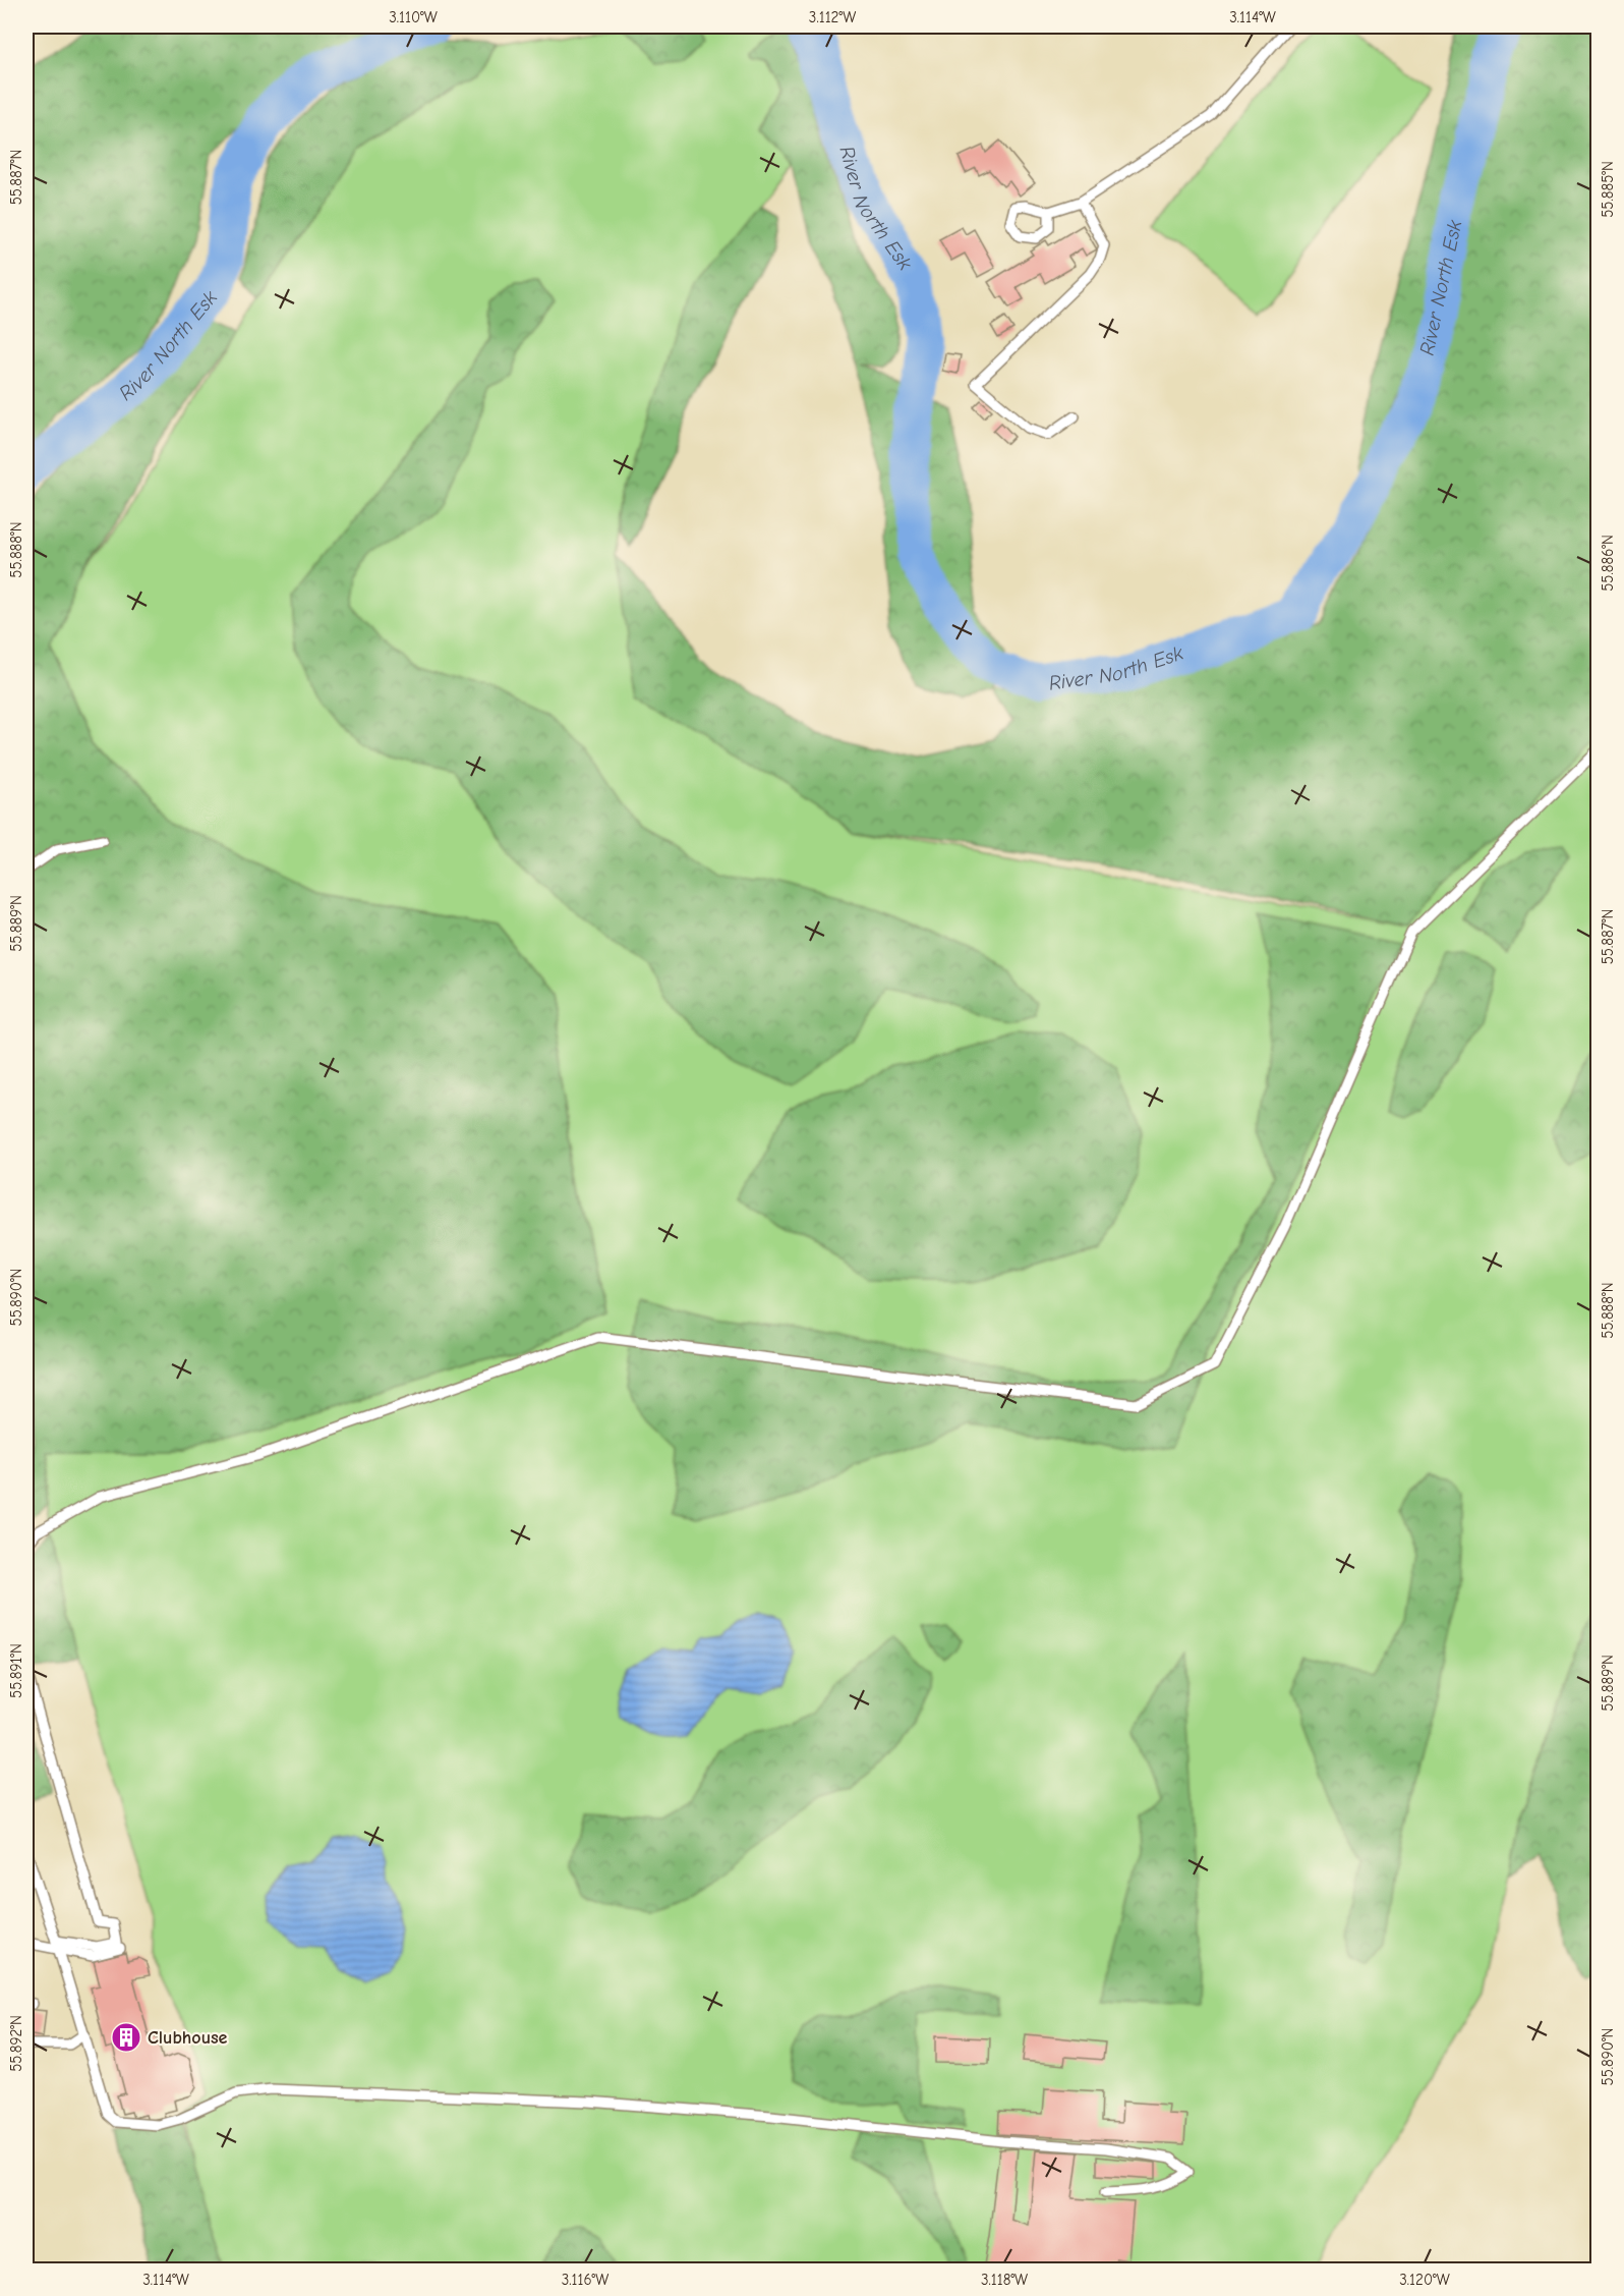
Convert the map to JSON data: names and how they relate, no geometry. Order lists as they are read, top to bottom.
{
  "water": ["River North Esk"],
  "places": {
    "building": ["Clubhouse"]
  },
  "coordinates": [
    "3.110°W",
    "3.112°W",
    "3.114°W",
    "55.887°N",
    "55.885°N",
    "55.888°N",
    "55.886°N",
    "55.889°N",
    "55.890°N",
    "55.891°N",
    "55.892°N",
    "3.116°W",
    "3.118°W",
    "3.120°W"
  ]
}
